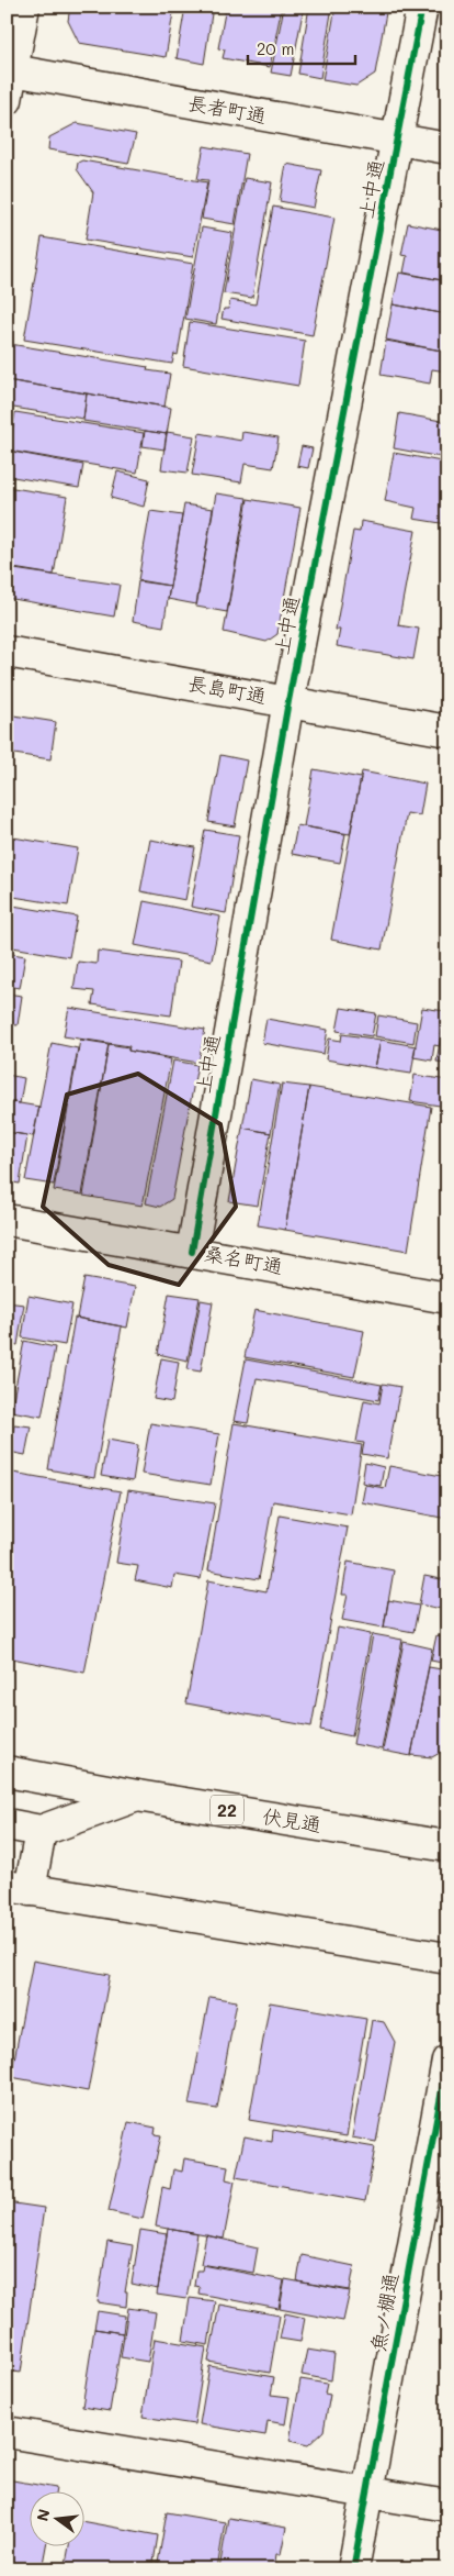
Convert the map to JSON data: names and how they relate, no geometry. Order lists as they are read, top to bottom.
{
  "streets": {
    "main road": [
      "長者町通",
      "上中通",
      "長島町通",
      "桑名町通",
      "22",
      "伏見通",
      "魚ノ棚通"
    ]
  },
  "crossings": [
    ["長者町通", "上中通"],
    ["上中通", "長島町通"],
    ["上中通", "桑名町通"]
  ],
  "scale_bar": "20 m",
  "north": "left"
}
